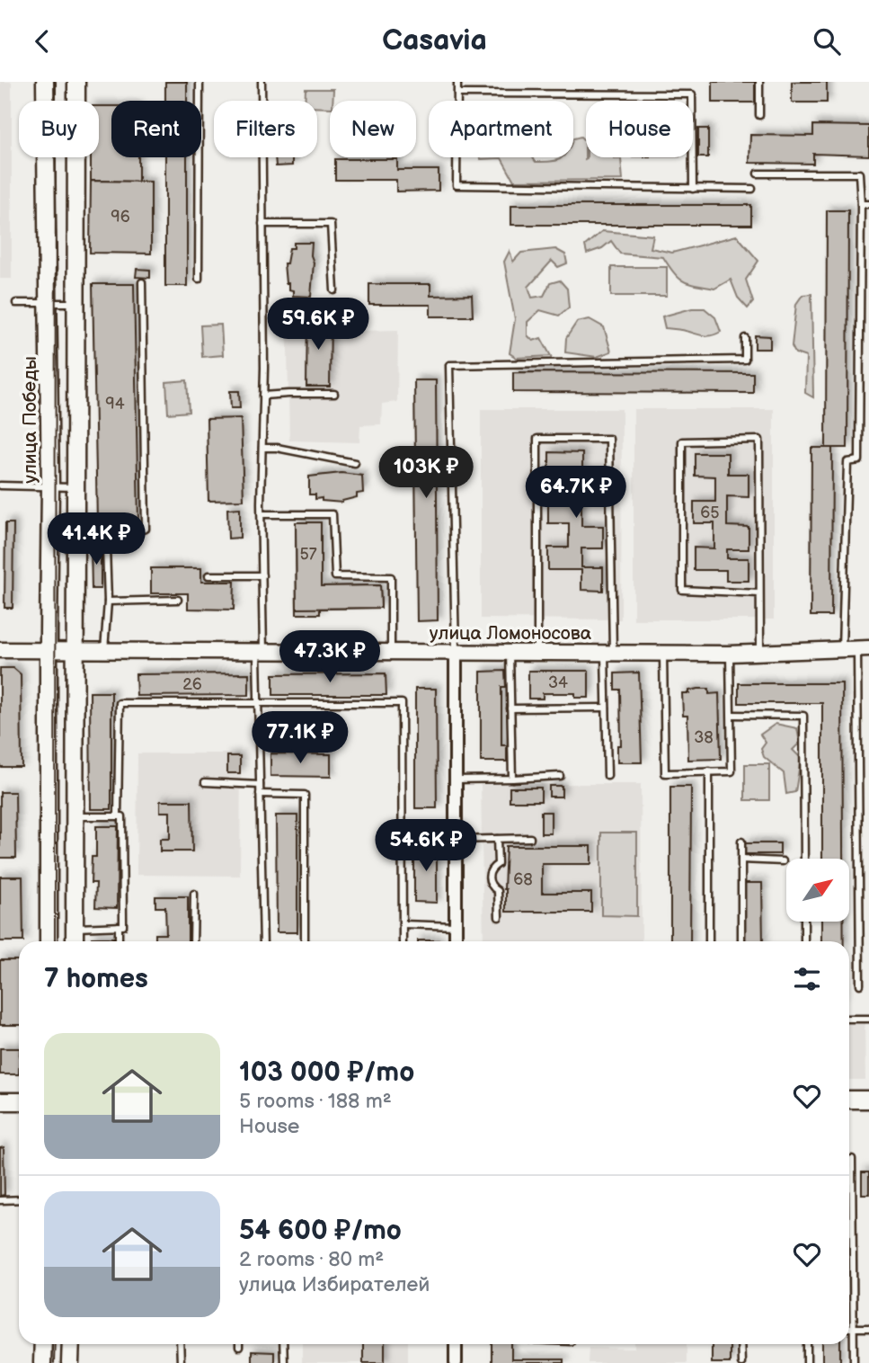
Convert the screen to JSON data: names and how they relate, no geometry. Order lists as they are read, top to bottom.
{
  "streets": {
    "main road": ["улица Победы"],
    "street": ["улица Ломоносова"]
  },
  "crossings": [
    ["улица Победы", "улица Ломоносова"]
  ],
  "house_numbers": [
    "96",
    "94",
    "65",
    "57",
    "34",
    "26",
    "38",
    "68"
  ],
  "north": "top right",
  "page": {
    "header": "Casavia",
    "chip": [
      "Buy",
      "Rent",
      "Filters",
      "New",
      "Apartment",
      "House"
    ],
    "price": [
      "59.6K ₽",
      "103K ₽",
      "64.7K ₽",
      "41.4K ₽",
      "47.3K ₽",
      "77.1K ₽",
      "54.6K ₽"
    ],
    "heading": "7 homes",
    "list": [
      {
        "name": "103 000 ₽/mo",
        "note": "5 rooms · 188 m² · House"
      },
      {
        "name": "54 600 ₽/mo",
        "note": "2 rooms · 80 m² · улица Избирателей"
      }
    ]
  }
}
